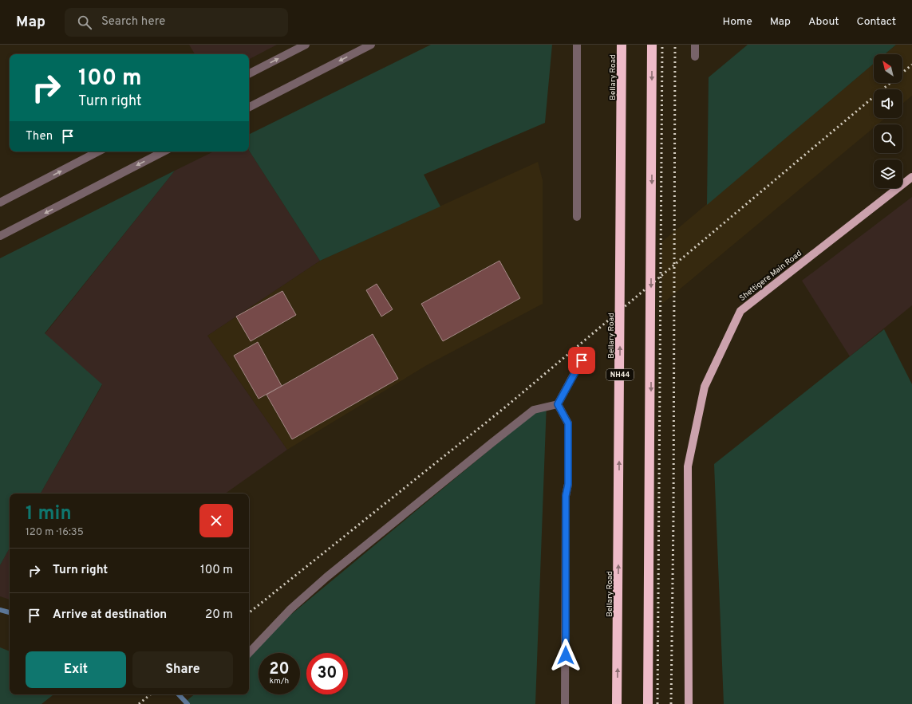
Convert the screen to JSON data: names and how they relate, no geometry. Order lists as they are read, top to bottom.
{
  "streets": {
    "highway": ["Bellary Road", "NH44"],
    "main road": ["Shettigere Main Road"]
  },
  "north": "top left",
  "page": {
    "header": "Map",
    "search": "Search here",
    "nav": [
      "Home",
      "Map",
      "About",
      "Contact"
    ],
    "turn": ["100 m", "Turn right"],
    "then": "Then",
    "heading": ["1 min", "120 m · 16:35"],
    "list": [
      {
        "name": "Turn right",
        "value": "100 m"
      },
      {
        "name": "Arrive at destination",
        "value": "20 m"
      }
    ],
    "buttons": ["Exit", "Share"],
    "speed": "20 km/h",
    "limit": "30"
  }
}
